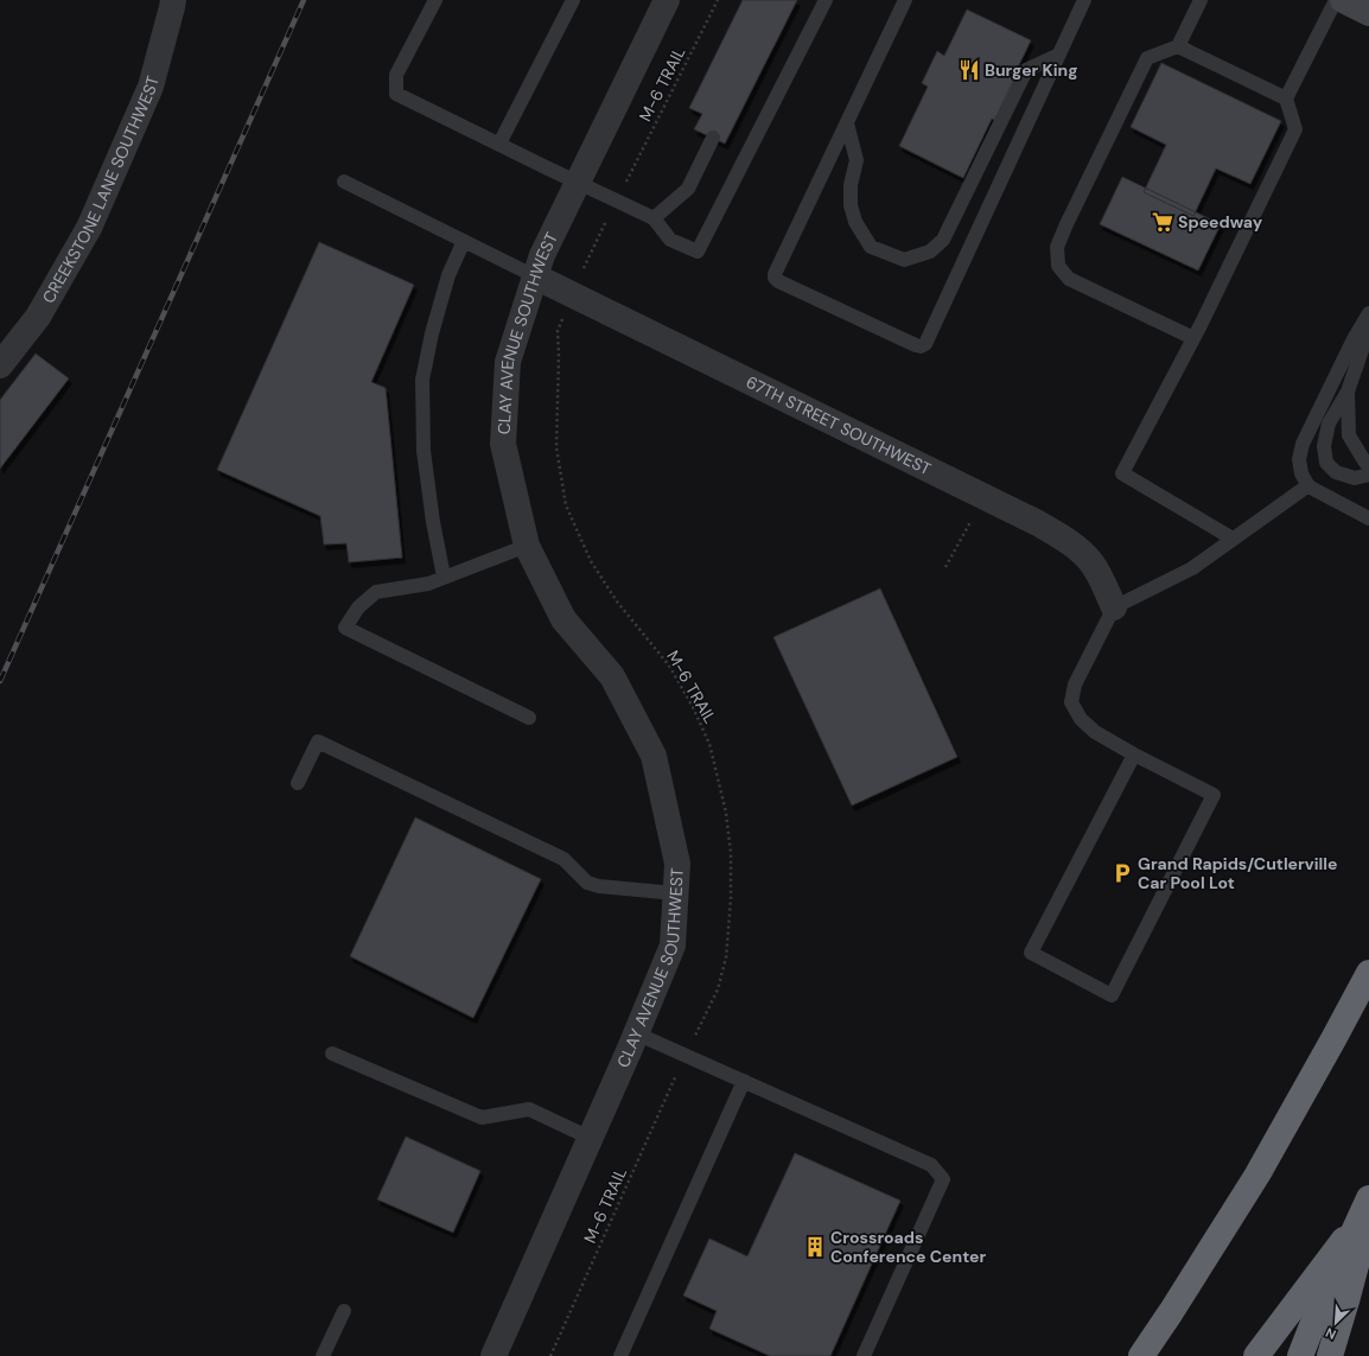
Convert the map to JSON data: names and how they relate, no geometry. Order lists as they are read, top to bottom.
{
  "streets": {
    "street": ["CREEKSTONE LANE SOUTHWEST", "CLAY AVENUE SOUTHWEST", "67TH STREET SOUTHWEST"],
    "path": ["M-6 TRAIL"]
  },
  "crossings": [
    ["CLAY AVENUE SOUTHWEST", "67TH STREET SOUTHWEST"]
  ],
  "places": {
    "restaurant": ["Burger King"],
    "supermarket": ["Speedway"],
    "parking": ["Grand Rapids/Cutlerville Car Pool Lot"],
    "building": ["Crossroads Conference Center"]
  },
  "north": "bottom left"
}
